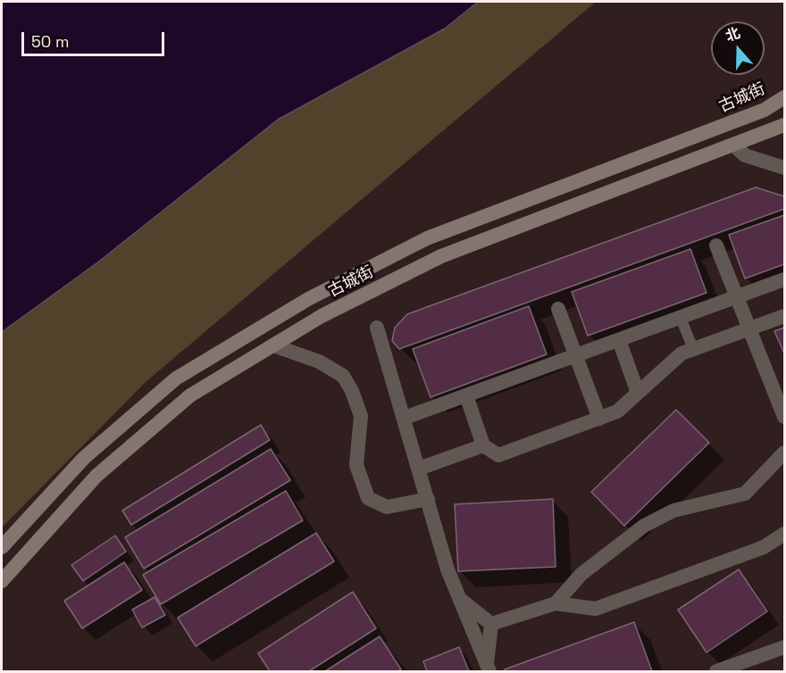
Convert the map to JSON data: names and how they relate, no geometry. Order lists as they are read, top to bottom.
{
  "streets": {
    "main road": ["古城街"]
  },
  "scale_bar": "50 m",
  "north": "top"
}
